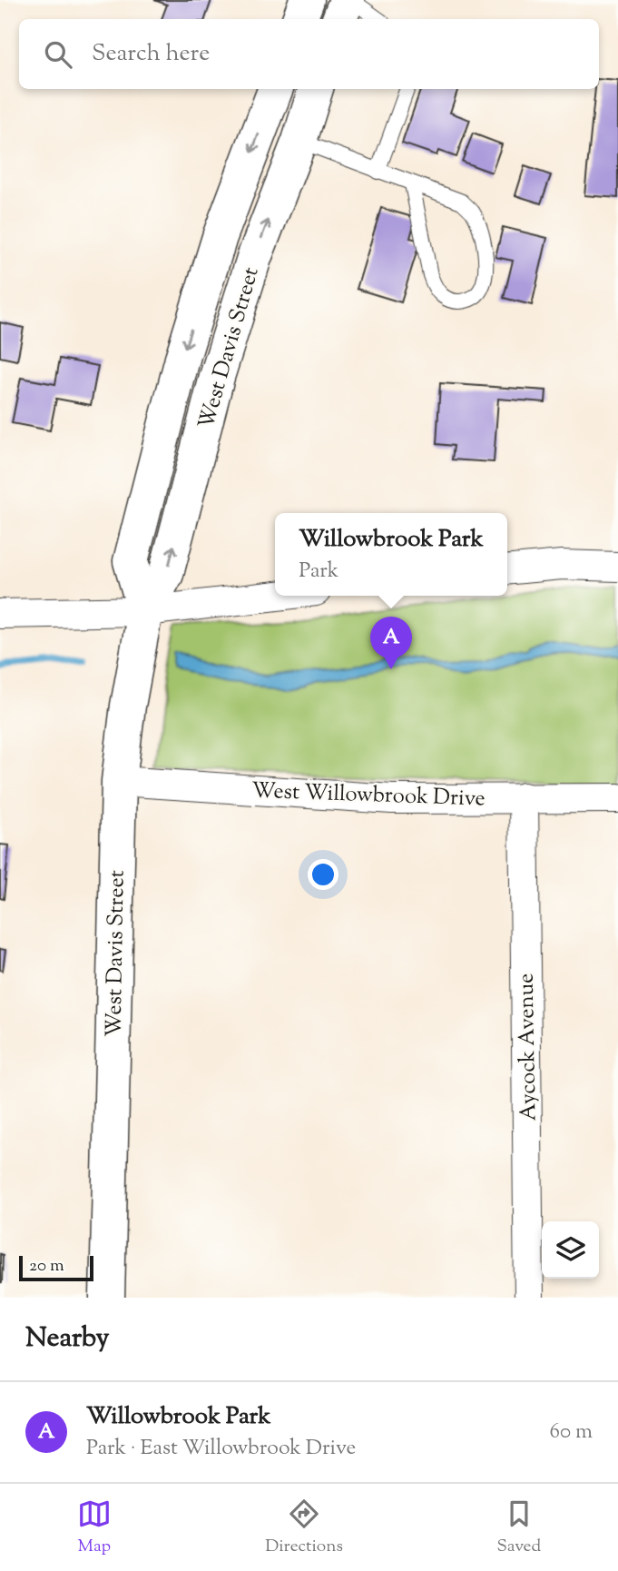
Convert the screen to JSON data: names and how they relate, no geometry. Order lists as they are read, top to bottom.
{
  "streets": {
    "street": ["West Davis Street", "West Willowbrook Drive", "Aycock Avenue"]
  },
  "crossings": [
    ["West Davis Street", "West Willowbrook Drive"],
    ["West Willowbrook Drive", "Aycock Avenue"]
  ],
  "scale_bar": "20 m",
  "page": {
    "search": "Search here",
    "popup": ["Willowbrook Park", "Park"],
    "pins": "A",
    "scale": "20 m",
    "heading": "Nearby",
    "list": [
      {
        "mark": "A",
        "name": "Willowbrook Park",
        "note": "Park · East Willowbrook Drive",
        "value": "60 m"
      }
    ],
    "nav": ["Map", "Directions", "Saved"]
  }
}
